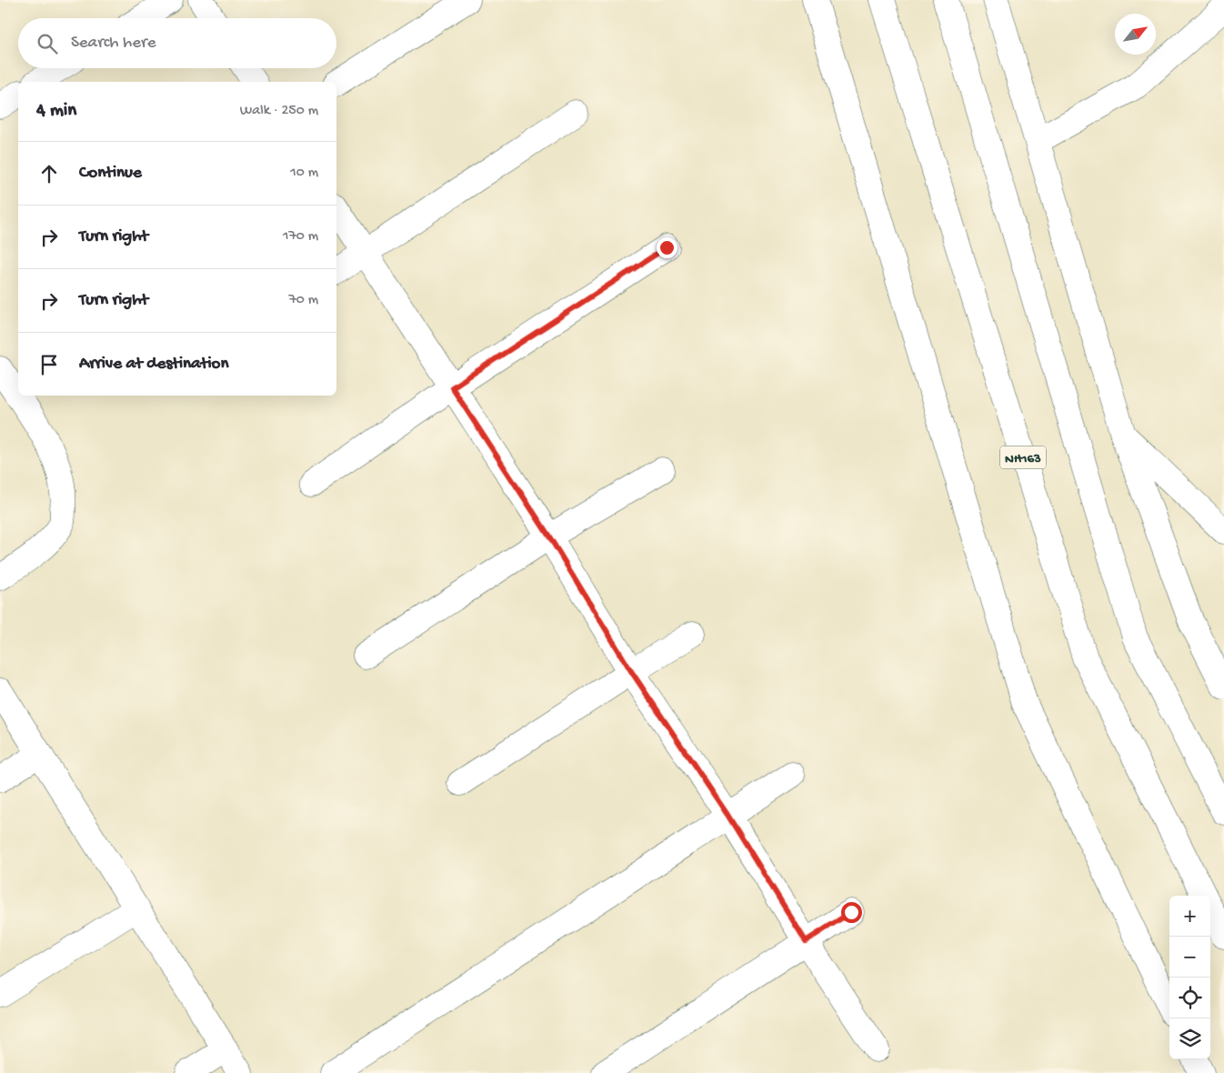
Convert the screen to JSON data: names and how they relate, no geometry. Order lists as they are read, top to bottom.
{
  "streets": {
    "main road": ["NH163"]
  },
  "north": "top right",
  "page": {
    "search": "Search here",
    "heading": ["4 min", "Walk · 250 m"],
    "list": [
      ["Continue", "10 m"],
      ["Turn right", "170 m"],
      ["Turn right", "70 m"],
      "Arrive at destination"
    ],
    "map_buttons": ["+", "−"]
  }
}
